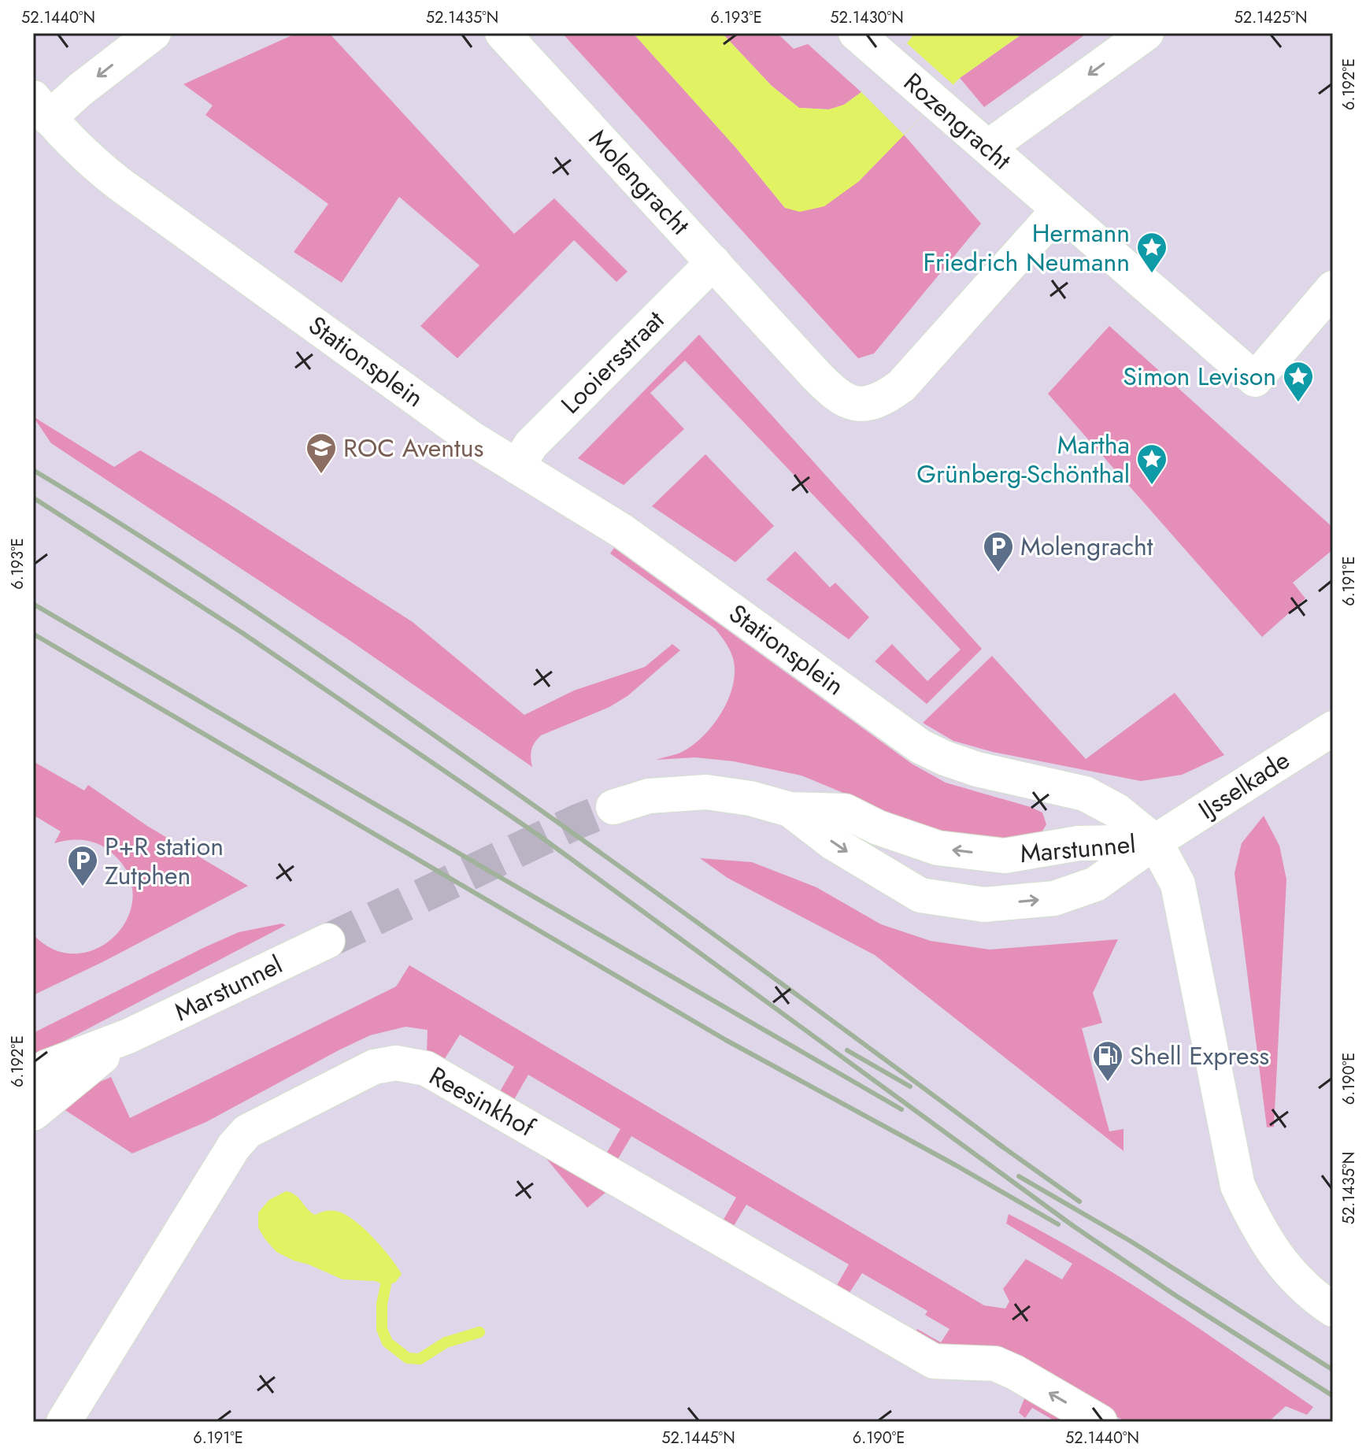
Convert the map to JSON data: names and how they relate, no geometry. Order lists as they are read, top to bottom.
{
  "streets": {
    "street": [
      "Rozengracht",
      "Molengracht",
      "Stationsplein",
      "Looiersstraat",
      "IJsselkade",
      "Marstunnel",
      "Reesinkhof"
    ]
  },
  "crossings": [
    ["Rozengracht", "Molengracht"],
    ["Molengracht", "Looiersstraat"],
    ["Stationsplein", "Looiersstraat"],
    ["Stationsplein", "IJsselkade"],
    ["Stationsplein", "Marstunnel"],
    ["IJsselkade", "Marstunnel"]
  ],
  "places": {
    "place": ["Hermann Friedrich Neumann", "Simon Levison", "Martha Grünberg-Schönthal"],
    "school or university": ["ROC Aventus"],
    "parking": ["Molengracht", "P+R station Zutphen"],
    "fuel station": ["Shell Express"]
  },
  "coordinates": [
    "52.1440°N",
    "52.1435°N",
    "6.193°E",
    "52.1430°N",
    "52.1425°N",
    "6.192°E",
    "6.191°E",
    "6.190°E",
    "52.1445°N"
  ]
}
